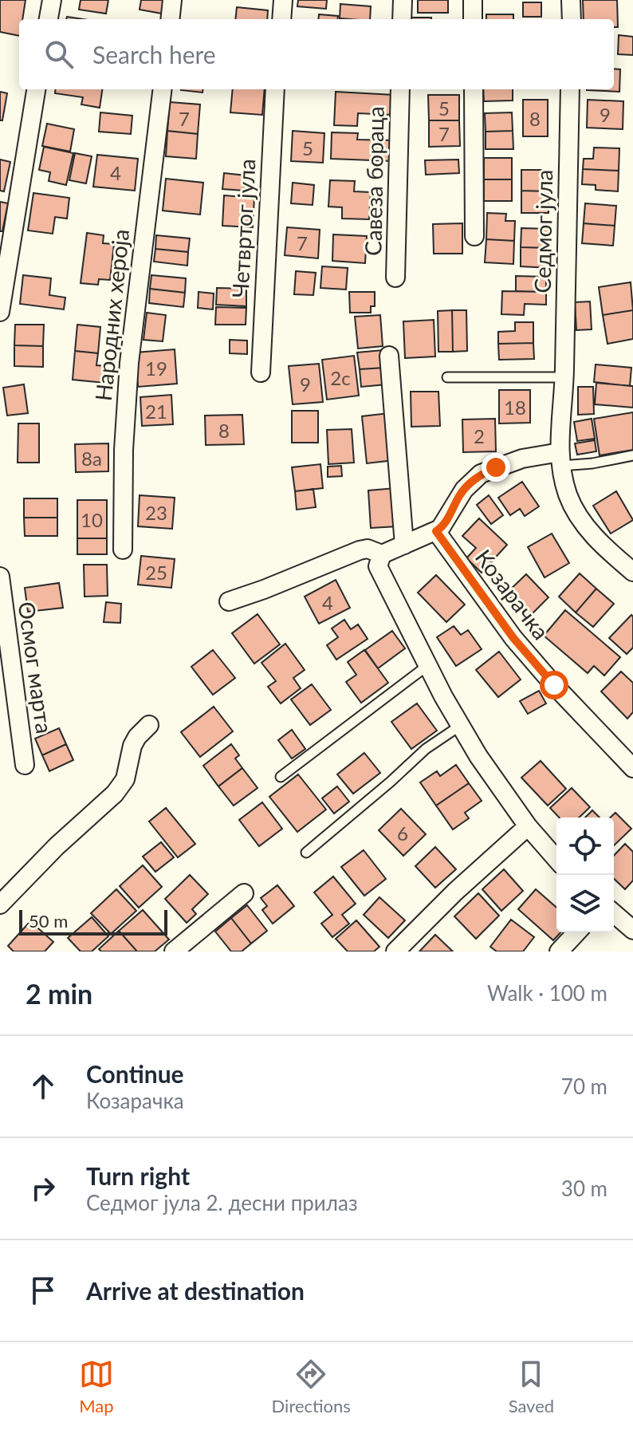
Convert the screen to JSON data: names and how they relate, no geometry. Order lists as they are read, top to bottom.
{
  "streets": {
    "street": [
      "Савеза бораца",
      "Четвртог јула",
      "Седмог јула",
      "Народних хероја",
      "Козарачка",
      "Осмог марта"
    ]
  },
  "house_numbers": [
    "5",
    "9",
    "7",
    "8",
    "7",
    "5",
    "4",
    "7",
    "19",
    "2c",
    "9",
    "18",
    "21",
    "8",
    "2",
    "8a",
    "23",
    "10",
    "25",
    "4",
    "6"
  ],
  "scale_bar": "50 m",
  "page": {
    "search": "Search here",
    "scale": "50 m",
    "heading": ["2 min", "Walk · 100 m"],
    "list": [
      ["Continue", "Козарачка", "70 m"],
      ["Turn right", "Седмог јула 2. десни прилаз", "30 m"],
      "Arrive at destination"
    ],
    "nav": ["Map", "Directions", "Saved"]
  }
}
